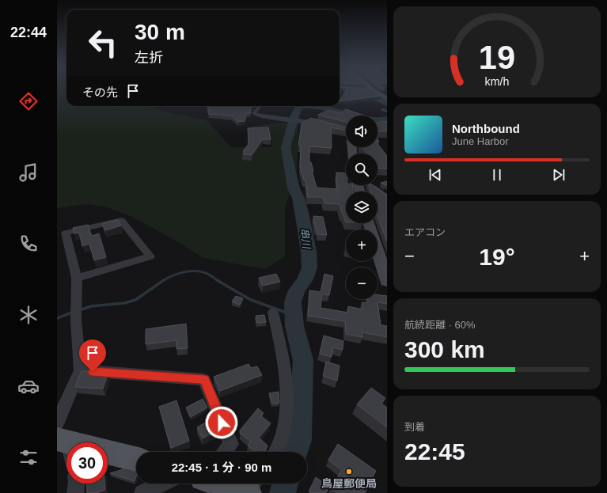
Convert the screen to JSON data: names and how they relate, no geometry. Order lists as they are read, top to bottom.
{
  "water": ["串川"],
  "places": ["鳥屋郵便局"],
  "page": {
    "tabs": "22:44",
    "turn": ["30 m", "左折"],
    "then": "その先",
    "map_buttons": ["+", "−"],
    "song": ["Northbound", "June Harbor"],
    "tile": [
      "エアコン",
      ["航続距離 · 60%", "300 km"],
      ["到着", "22:45"]
    ],
    "heat": ["−", "19°", "+"],
    "limit": "30",
    "trip": "22:45 · 1 分 · 90 m",
    "gauge": ["19", "km/h"]
  }
}
